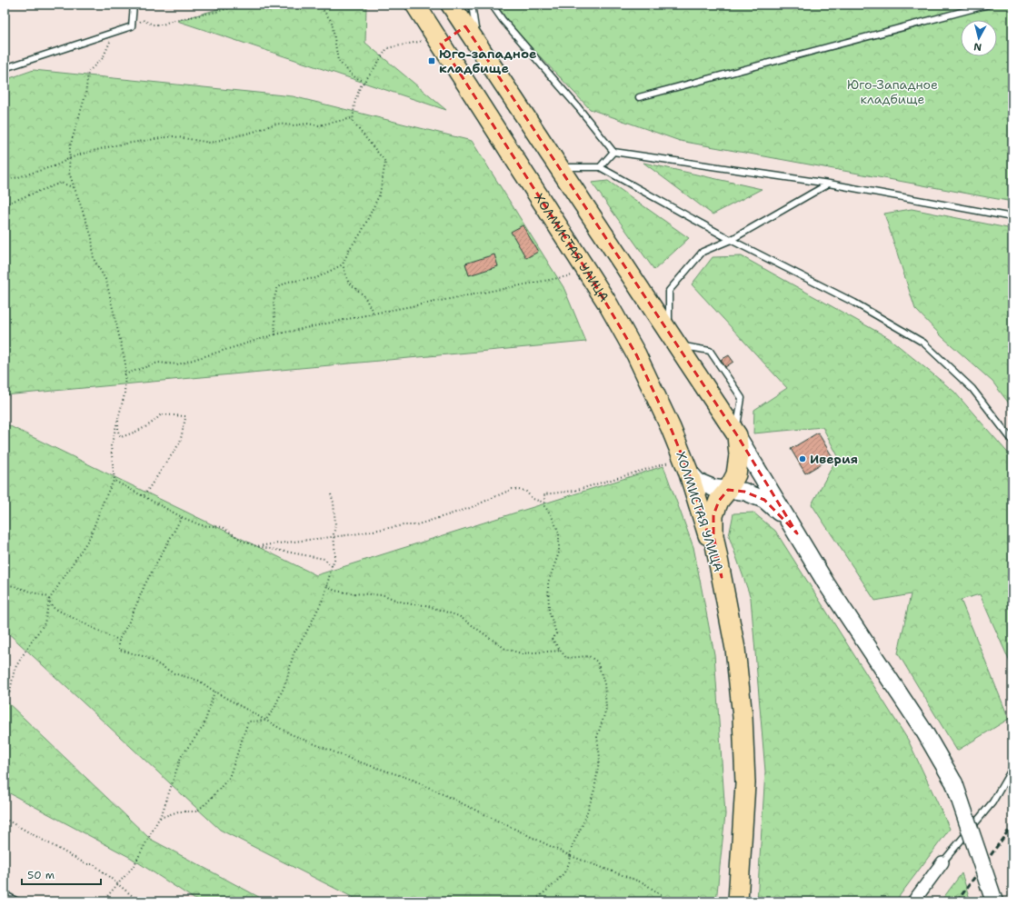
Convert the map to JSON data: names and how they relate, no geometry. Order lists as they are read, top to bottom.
{
  "streets": {
    "highway": ["ХОЛМИСТАЯ УЛИЦА"]
  },
  "parks": ["Юго-Западное кладбище"],
  "places": {
    "transit": ["Юго-западное кладбище"],
    "other": ["Иверия"]
  },
  "scale_bar": "50 m",
  "north": "bottom"
}
